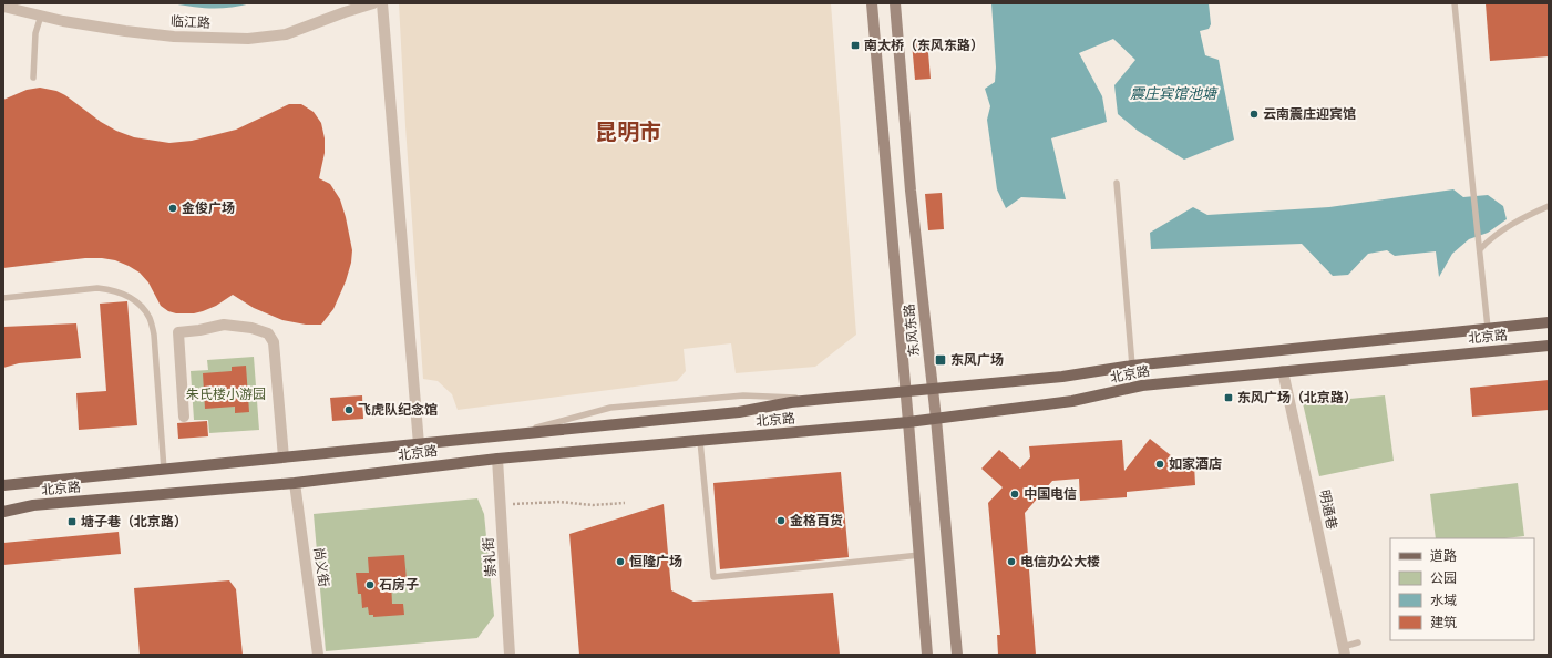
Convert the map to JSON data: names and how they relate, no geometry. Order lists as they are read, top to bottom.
{
  "streets": {
    "main road": ["东风东路", "北京路"],
    "street": [
      "临江路",
      "明通巷",
      "崇礼街",
      "尚义街"
    ]
  },
  "crossings": [
    ["东风东路", "北京路"],
    ["北京路", "明通巷"],
    ["北京路", "崇礼街"],
    ["北京路", "尚义街"]
  ],
  "districts": ["昆明市"],
  "water": ["震庄宾馆池塘"],
  "parks": ["朱氏楼小游园"],
  "places": {
    "transit": [
      "南太桥（东风东路）",
      "东风广场",
      "东风广场（北京路）",
      "塘子巷（北京路）"
    ],
    "other": [
      "云南震庄迎宾馆",
      "金俊广场",
      "飞虎队纪念馆",
      "如家酒店",
      "中国电信",
      "金格百货",
      "恒隆广场",
      "电信办公大楼",
      "石房子"
    ]
  },
  "legend": [
    "道路",
    "公园",
    "水域",
    "建筑"
  ]
}
